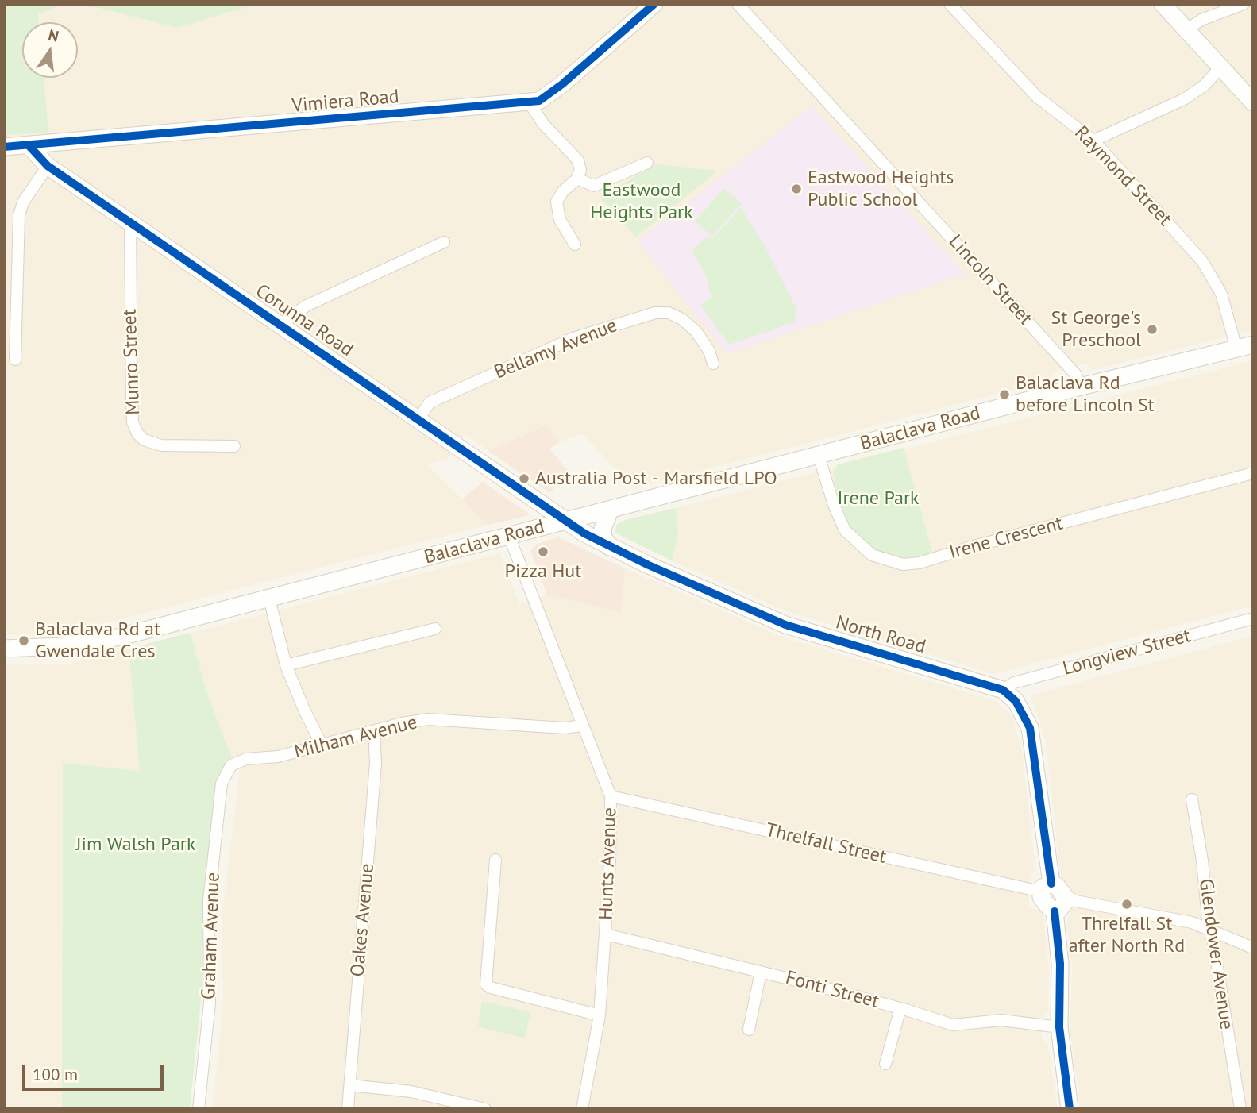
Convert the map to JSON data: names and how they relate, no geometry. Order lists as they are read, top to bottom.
{
  "streets": {
    "street": [
      "Vimiera Road",
      "Raymond Street",
      "Lincoln Street",
      "Corunna Road",
      "Bellamy Avenue",
      "Munro Street",
      "Balaclava Road",
      "Irene Crescent",
      "North Road",
      "Longview Street",
      "Milham Avenue",
      "Threlfall Street",
      "Hunts Avenue",
      "Oakes Avenue",
      "Graham Avenue",
      "Glendower Avenue",
      "Fonti Street"
    ]
  },
  "crossings": [
    ["Vimiera Road", "Corunna Road"],
    ["Raymond Street", "Balaclava Road"],
    ["Lincoln Street", "Balaclava Road"],
    ["Corunna Road", "Bellamy Avenue"],
    ["Corunna Road", "Munro Street"],
    ["Corunna Road", "Balaclava Road"],
    ["Corunna Road", "North Road"],
    ["Balaclava Road", "Irene Crescent"],
    ["Balaclava Road", "North Road"],
    ["Balaclava Road", "Hunts Avenue"],
    ["North Road", "Longview Street"],
    ["Milham Avenue", "Hunts Avenue"],
    ["Milham Avenue", "Oakes Avenue"],
    ["Milham Avenue", "Graham Avenue"],
    ["Threlfall Street", "Hunts Avenue"],
    ["Hunts Avenue", "Fonti Street"]
  ],
  "parks": ["Eastwood Heights Park", "Irene Park", "Jim Walsh Park"],
  "places": [
    "Eastwood Heights Public School",
    "St George's Preschool",
    "Balaclava Rd before Lincoln St",
    "Australia Post - Marsfield LPO",
    "Pizza Hut",
    "Balaclava Rd at Gwendale Cres",
    "Threlfall St after North Rd"
  ],
  "scale_bar": "100 m",
  "north": "top"
}
